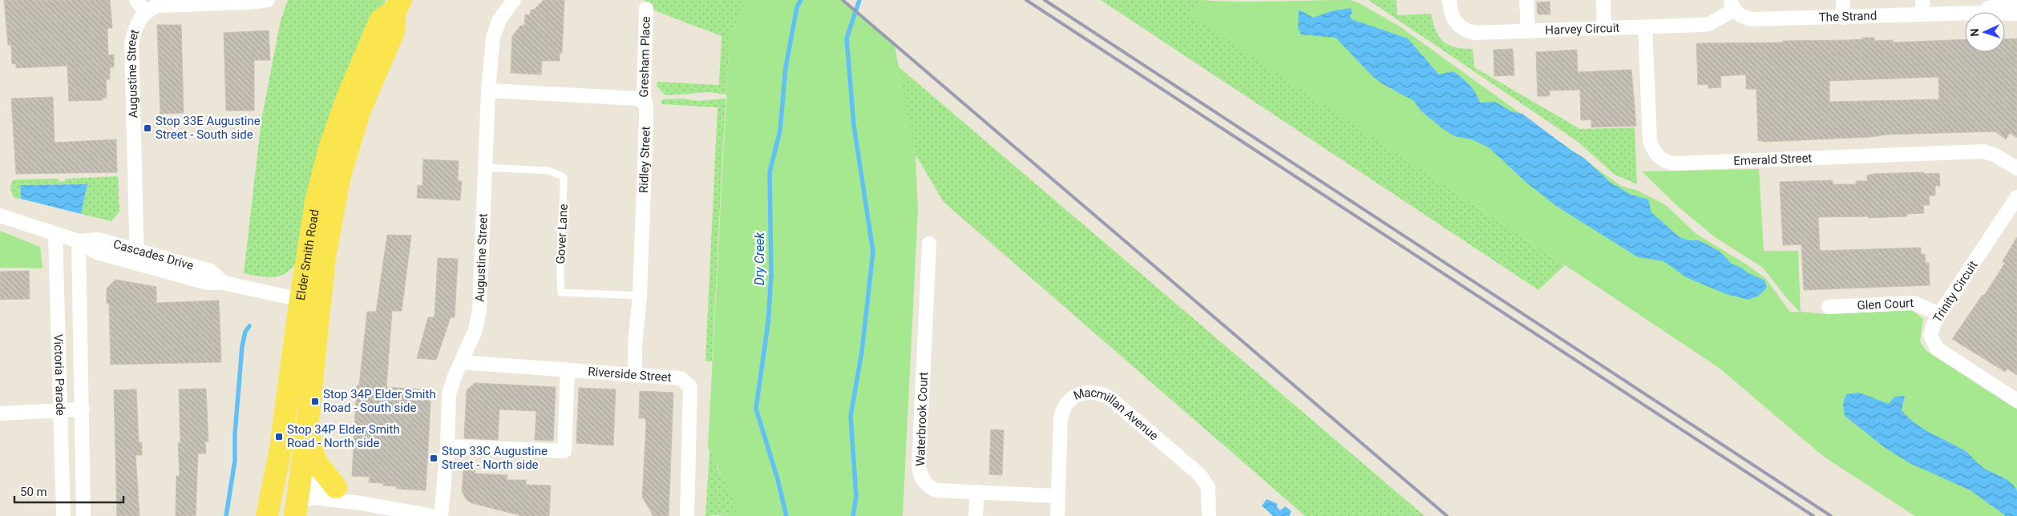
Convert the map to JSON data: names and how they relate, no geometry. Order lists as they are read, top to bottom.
{
  "streets": {
    "main road": ["Elder Smith Road"],
    "street": [
      "The Strand",
      "Harvey Circuit",
      "Gresham Place",
      "Augustine Street",
      "Emerald Street",
      "Ridley Street",
      "Cascades Drive",
      "Trinity Circuit",
      "Glen Court",
      "Riverside Street",
      "Victoria Parade",
      "Waterbrook Court",
      "Macmillan Avenue"
    ],
    "lane": ["Gover Lane"]
  },
  "crossings": [
    ["The Strand", "Harvey Circuit"],
    ["Harvey Circuit", "Emerald Street"],
    ["Gresham Place", "Ridley Street"],
    ["Augustine Street", "Gover Lane"],
    ["Augustine Street", "Cascades Drive"],
    ["Augustine Street", "Riverside Street"],
    ["Ridley Street", "Gover Lane"],
    ["Ridley Street", "Riverside Street"],
    ["Cascades Drive", "Elder Smith Road"],
    ["Cascades Drive", "Victoria Parade"],
    ["Trinity Circuit", "Glen Court"],
    ["Waterbrook Court", "Macmillan Avenue"]
  ],
  "water": ["Dry Creek"],
  "places": {
    "transit": [
      "Stop 33E Augustine Street - South side",
      "Stop 34P Elder Smith Road - South side",
      "Stop 34P Elder Smith Road - North side",
      "Stop 33C Augustine Street - North side"
    ]
  },
  "scale_bar": "50 m",
  "north": "left"
}
